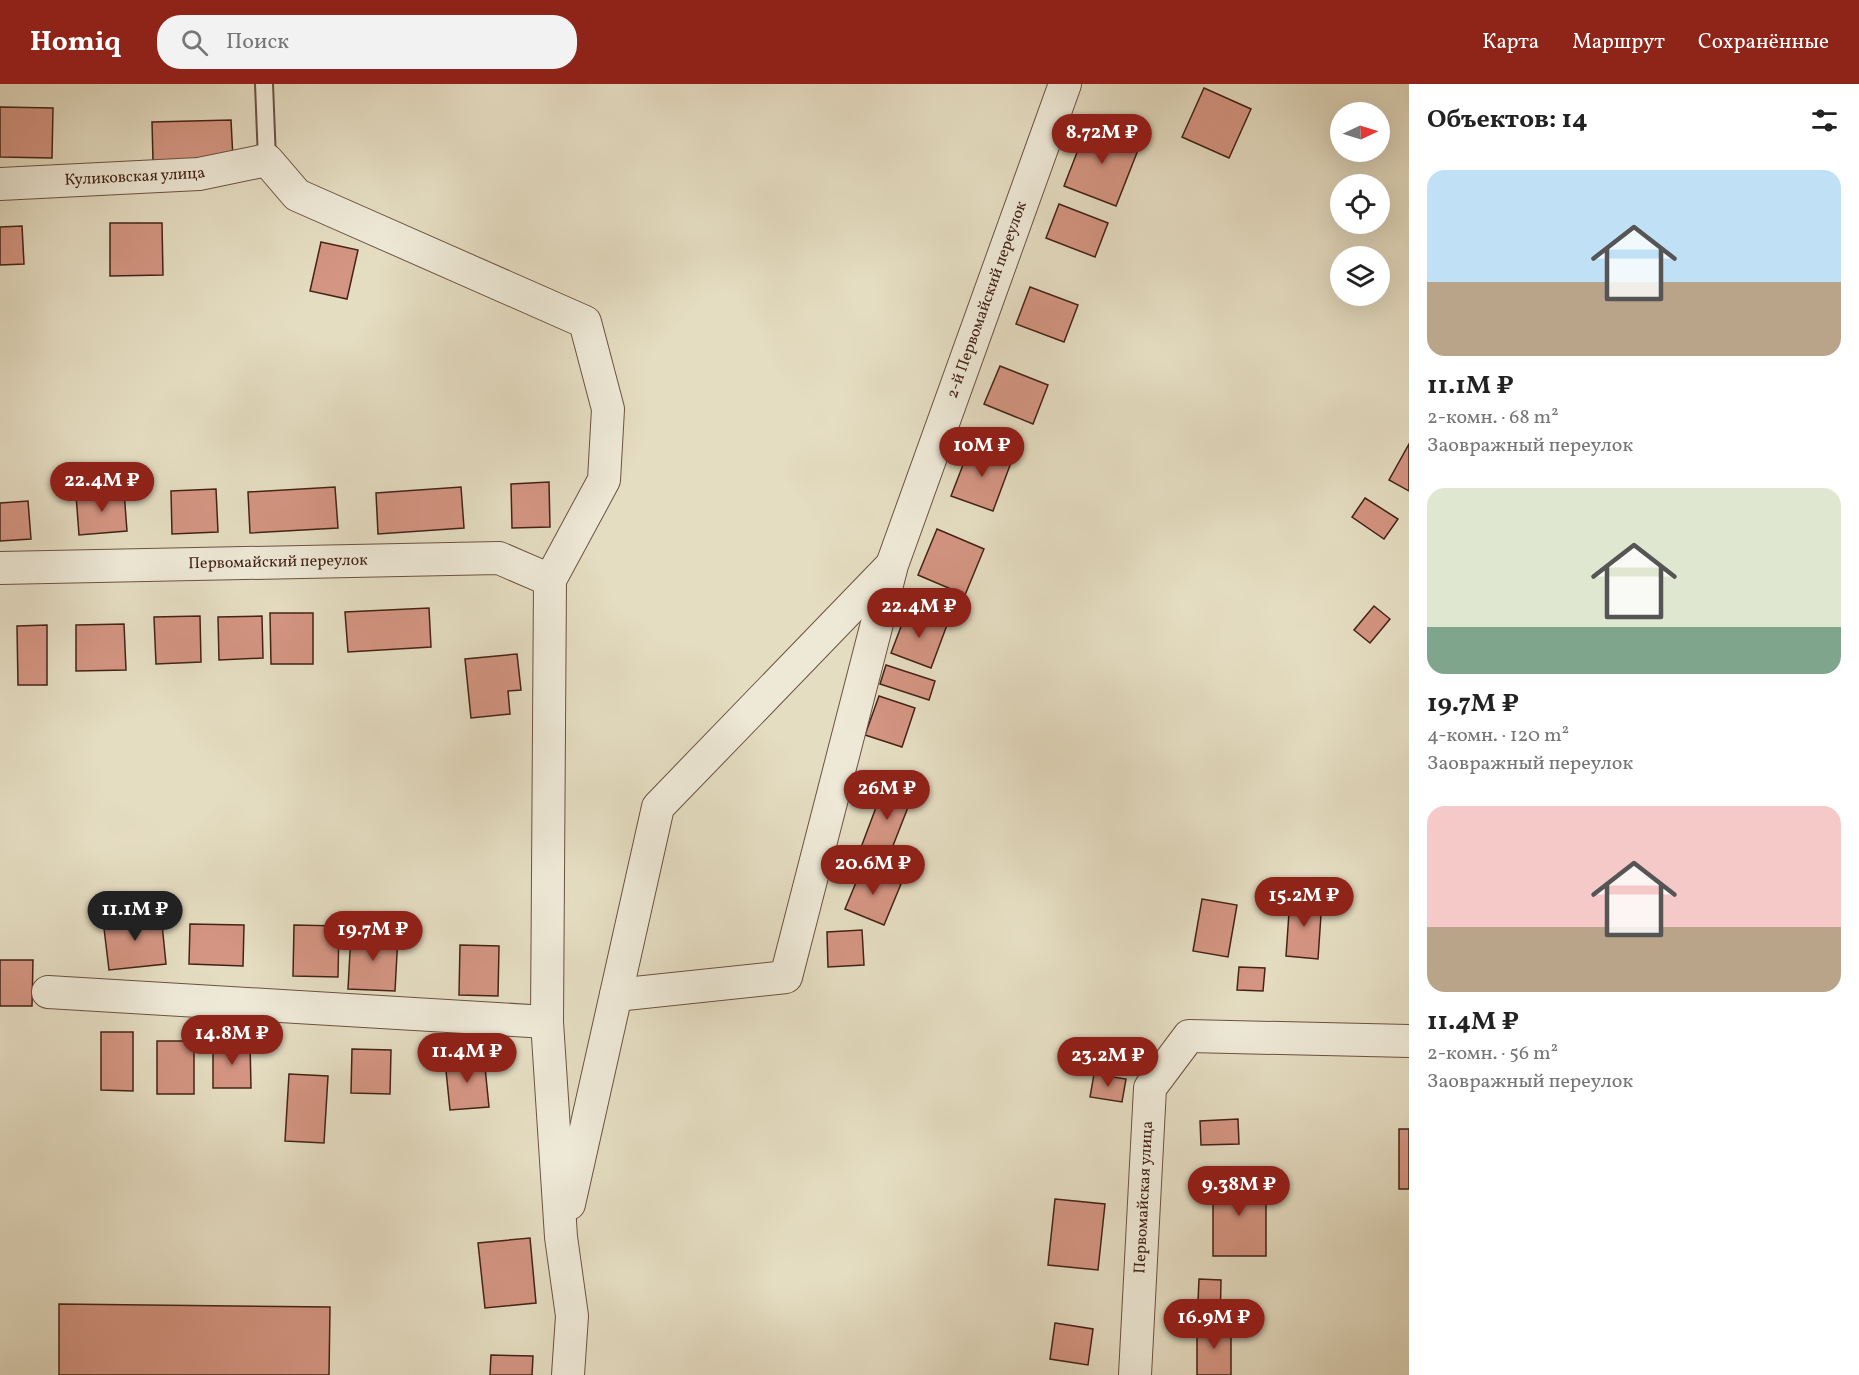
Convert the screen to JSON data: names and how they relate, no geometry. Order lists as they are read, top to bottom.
{
  "streets": {
    "street": [
      "Куликовская улица",
      "2-й Первомайский переулок",
      "Первомайский переулок",
      "Первомайская улица"
    ]
  },
  "north": "right",
  "page": {
    "header": "Homiq",
    "search": "Поиск",
    "nav": ["Карта", "Маршрут", "Сохранённые"],
    "heading": "Объектов: 14",
    "price": [
      "8.72M ₽",
      "10M ₽",
      "22.4M ₽",
      "22.4M ₽",
      "26M ₽",
      "20.6M ₽",
      "15.2M ₽",
      "11.1M ₽",
      "19.7M ₽",
      "14.8M ₽",
      "11.4M ₽",
      "23.2M ₽",
      "9.38M ₽",
      "16.9M ₽"
    ],
    "list": [
      {
        "name": "11.1M ₽",
        "note": "2-комн. · 68 m² · Заовражный переулок"
      },
      {
        "name": "19.7M ₽",
        "note": "4-комн. · 120 m² · Заовражный переулок"
      },
      {
        "name": "11.4M ₽",
        "note": "2-комн. · 56 m² · Заовражный переулок"
      }
    ]
  }
}
